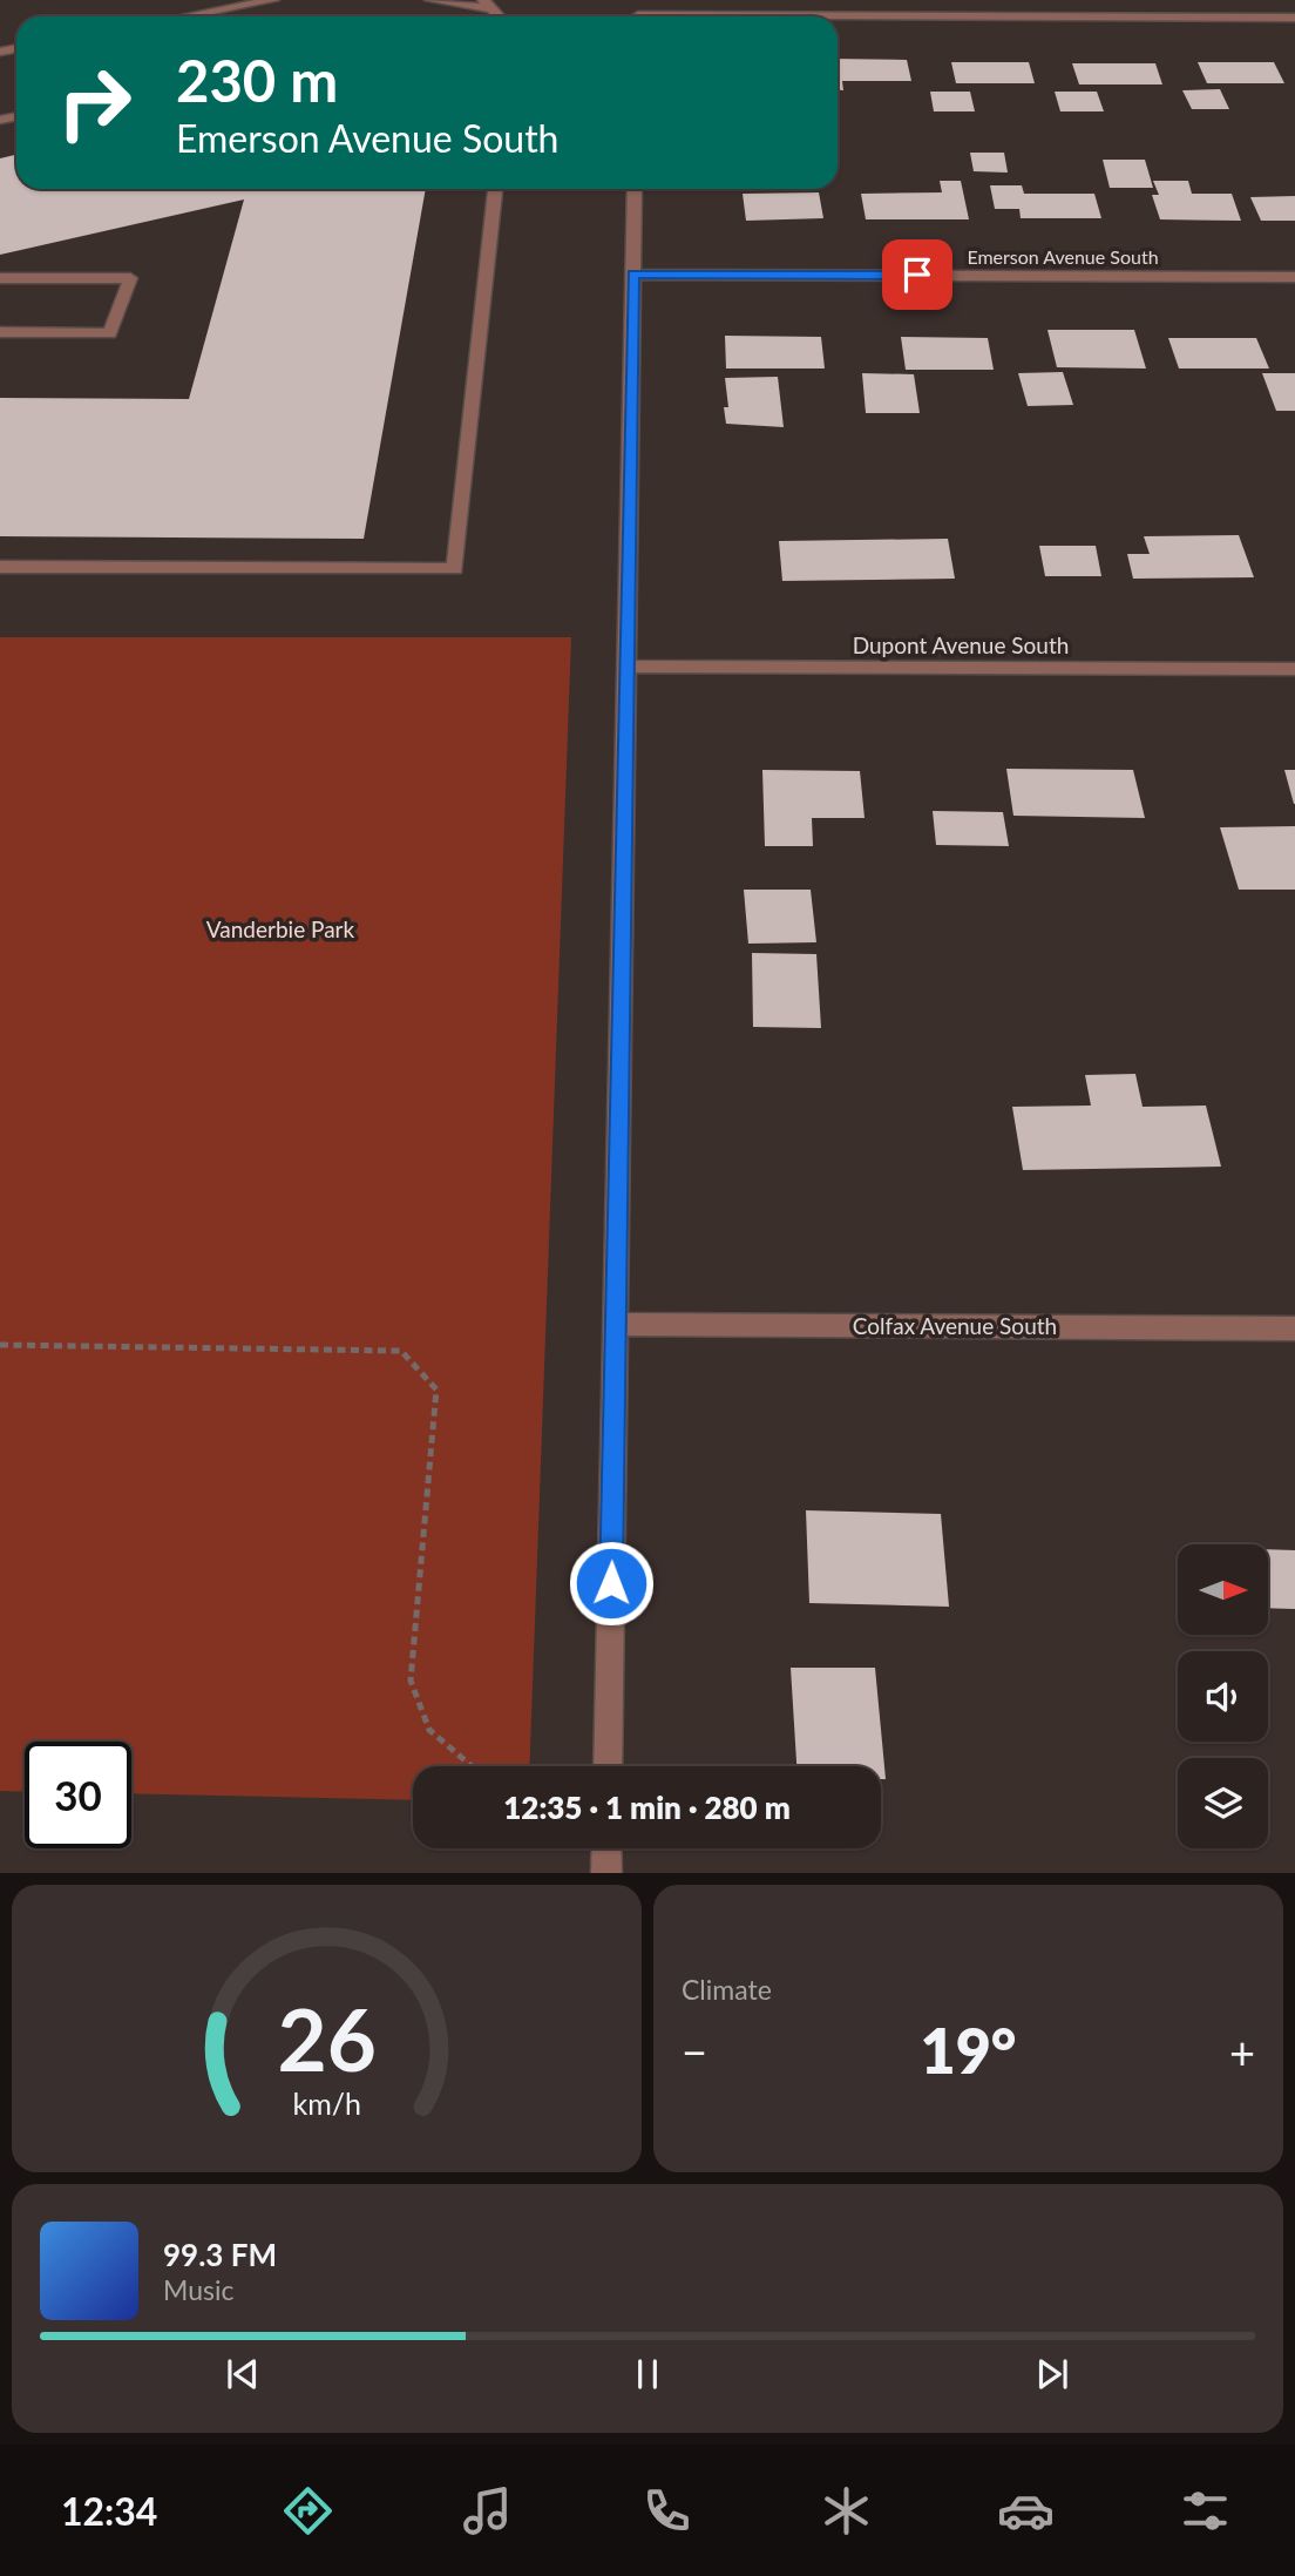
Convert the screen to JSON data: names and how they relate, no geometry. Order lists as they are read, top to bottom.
{
  "streets": {
    "street": ["Emerson Avenue South", "Dupont Avenue South", "Colfax Avenue South"]
  },
  "parks": ["Vanderbie Park"],
  "north": "right",
  "page": {
    "turn": ["230 m", "Emerson Avenue South"],
    "limit": "30",
    "trip": "12:35 · 1 min · 280 m",
    "tile": "Climate",
    "heat": ["−", "19°", "+"],
    "song": ["99.3 FM", "Music"],
    "tabs": "12:34",
    "gauge": ["26", "km/h"]
  }
}
